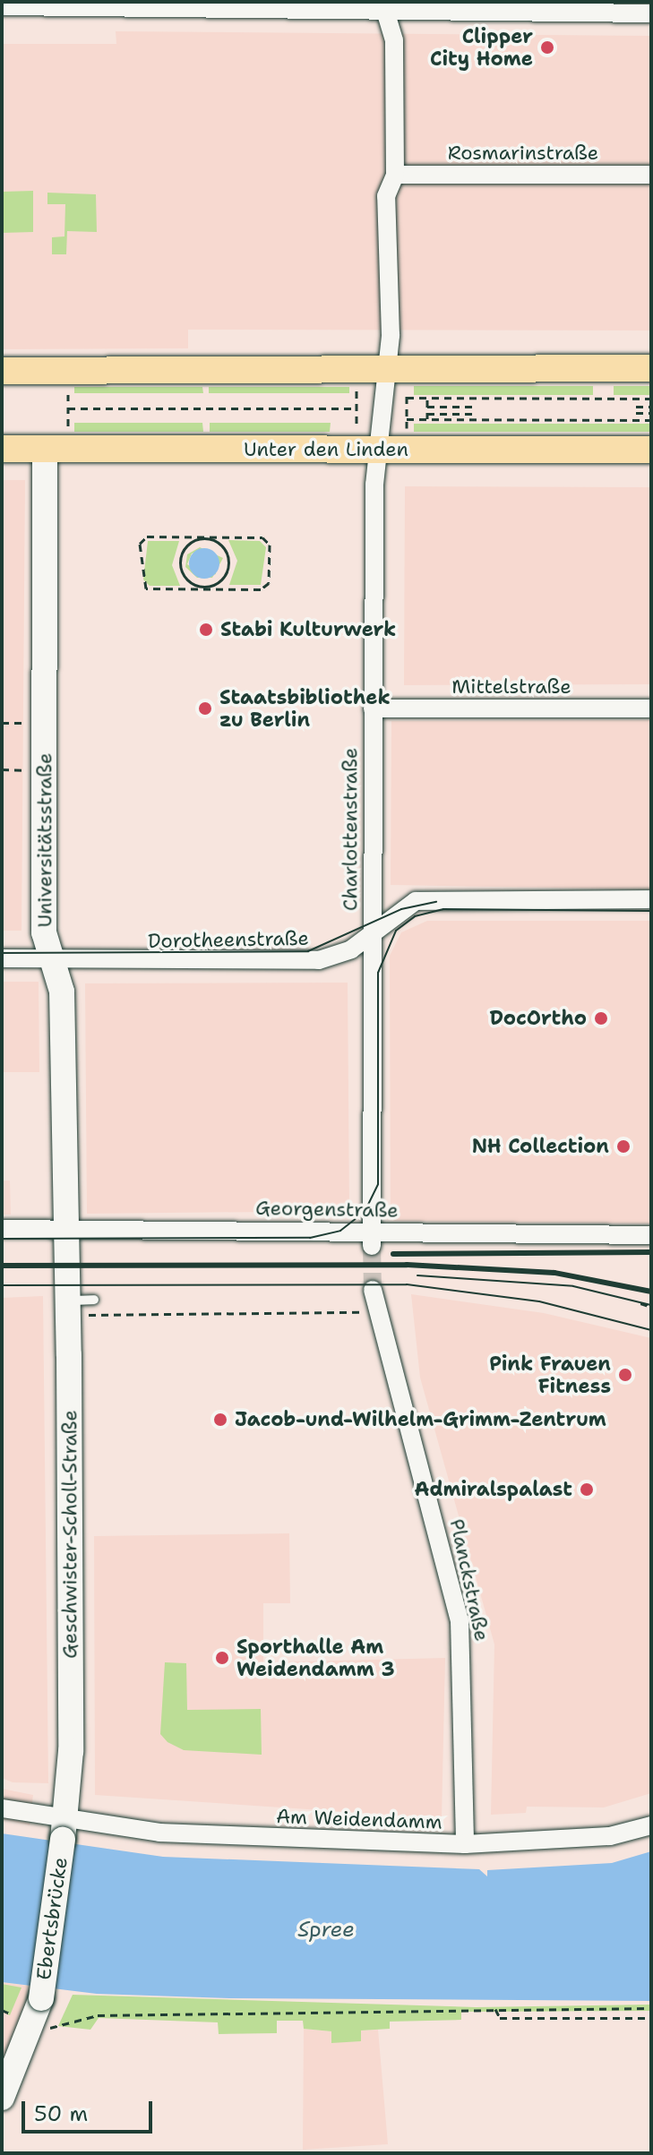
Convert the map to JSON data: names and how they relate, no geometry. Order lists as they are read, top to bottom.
{
  "streets": {
    "main road": ["Unter den Linden"],
    "street": [
      "Rosmarinstraße",
      "Mittelstraße",
      "Charlottenstraße",
      "Universitätsstraße",
      "Dorotheenstraße",
      "Georgenstraße",
      "Geschwister-Scholl-Straße",
      "Planckstraße",
      "Am Weidendamm",
      "Ebertsbrücke"
    ]
  },
  "crossings": [
    ["Rosmarinstraße", "Charlottenstraße"],
    ["Unter den Linden", "Charlottenstraße"],
    ["Unter den Linden", "Universitätsstraße"],
    ["Mittelstraße", "Charlottenstraße"],
    ["Charlottenstraße", "Dorotheenstraße"],
    ["Universitätsstraße", "Dorotheenstraße"],
    ["Universitätsstraße", "Georgenstraße"],
    ["Universitätsstraße", "Geschwister-Scholl-Straße"],
    ["Georgenstraße", "Geschwister-Scholl-Straße"],
    ["Geschwister-Scholl-Straße", "Am Weidendamm"],
    ["Geschwister-Scholl-Straße", "Ebertsbrücke"],
    ["Planckstraße", "Am Weidendamm"],
    ["Am Weidendamm", "Ebertsbrücke"]
  ],
  "water": ["Spree"],
  "places": [
    "Clipper City Home",
    "Stabi Kulturwerk",
    "Staatsbibliothek zu Berlin",
    "DocOrtho",
    "NH Collection",
    "Pink Frauen Fitness",
    "Jacob-und-Wilhelm-Grimm-Zentrum",
    "Admiralspalast",
    "Sporthalle Am Weidendamm 3"
  ],
  "scale_bar": "50 m"
}
